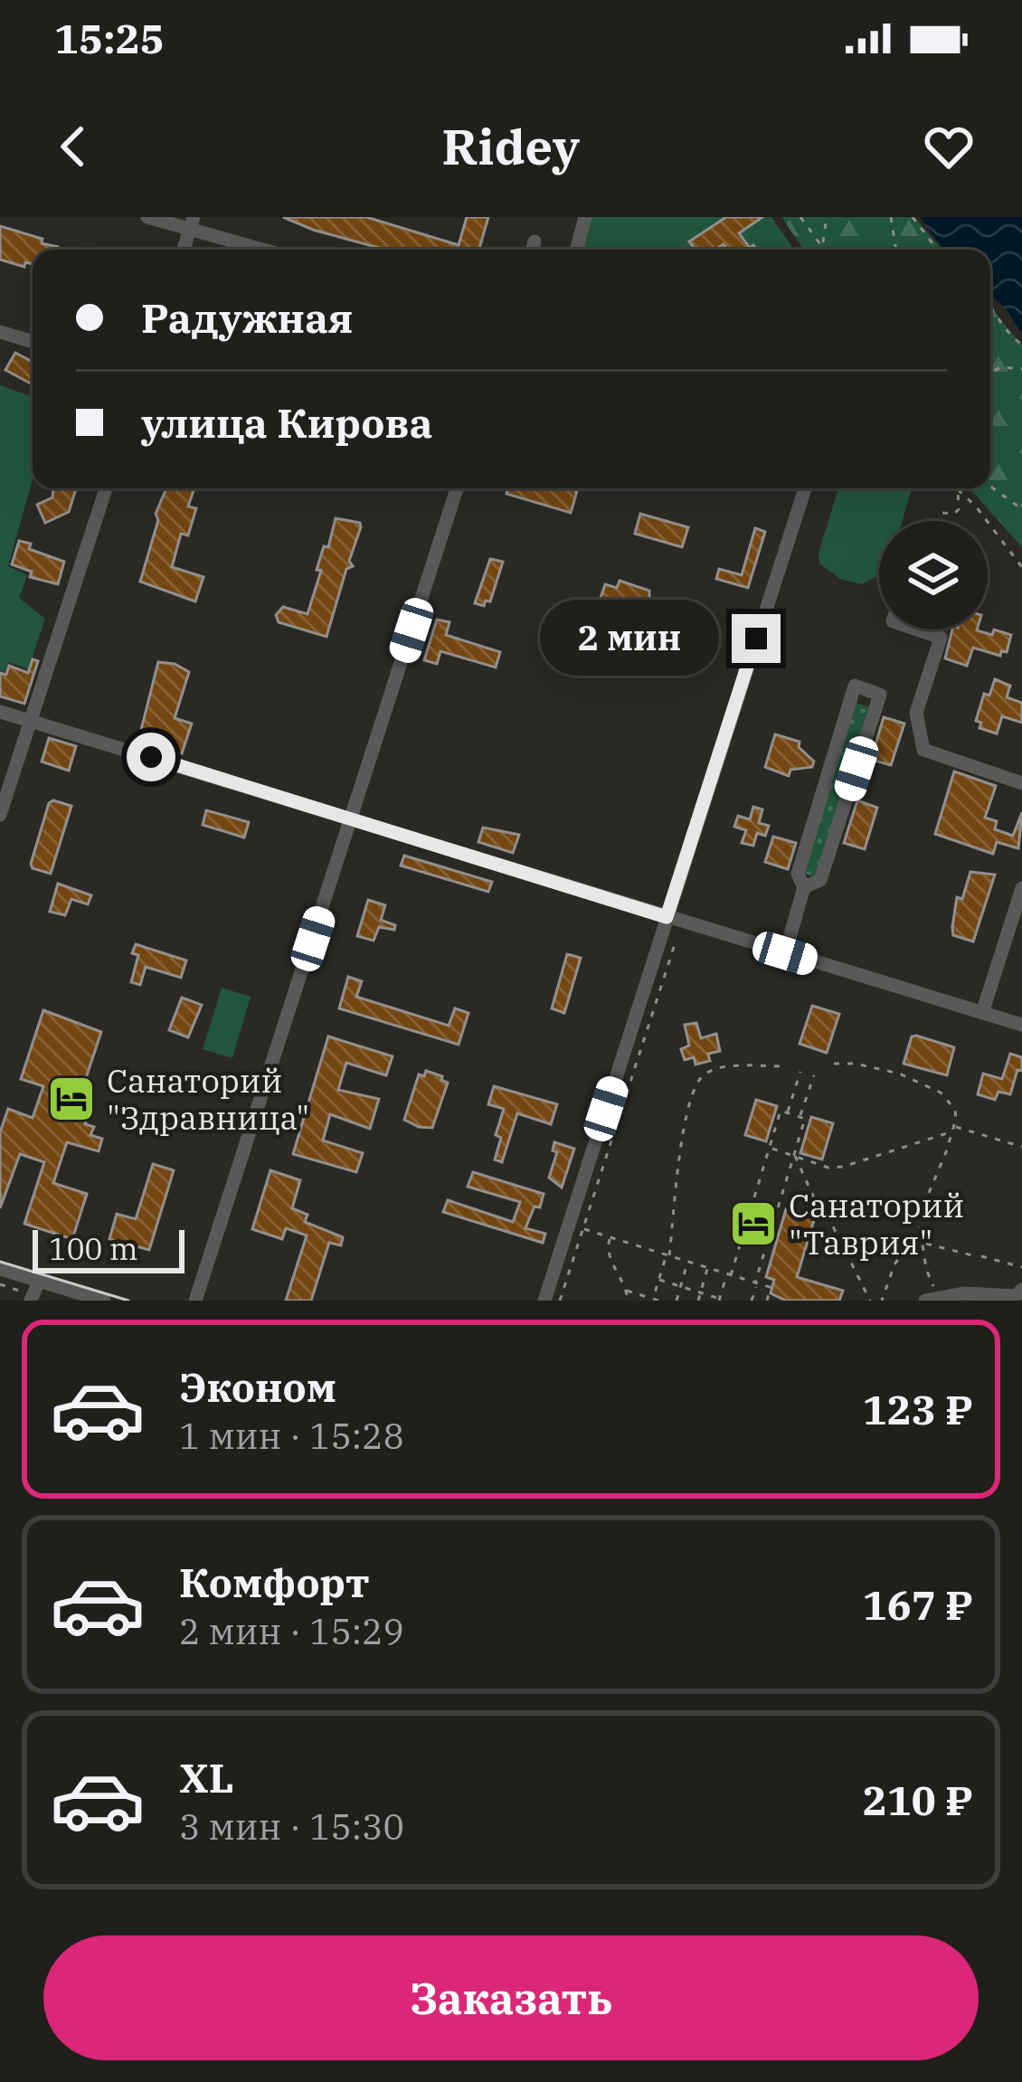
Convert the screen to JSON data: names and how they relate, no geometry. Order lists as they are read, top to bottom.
{
  "places": {
    "hotel": ["Санаторий \"Здравница\"", "Санаторий \"Таврия\""]
  },
  "scale_bar": "100 m",
  "page": {
    "status": "15:25",
    "header": "Ridey",
    "banner": ["Радужная", "улица Кирова"],
    "bubble": "2 мин",
    "scale": "100 m",
    "list": [
      {
        "name": "Эконом",
        "note": "1 мин · 15:28",
        "value": "123 ₽"
      },
      {
        "name": "Комфорт",
        "note": "2 мин · 15:29",
        "value": "167 ₽"
      },
      {
        "name": "XL",
        "note": "3 мин · 15:30",
        "value": "210 ₽"
      }
    ],
    "buttons": "Заказать"
  }
}
